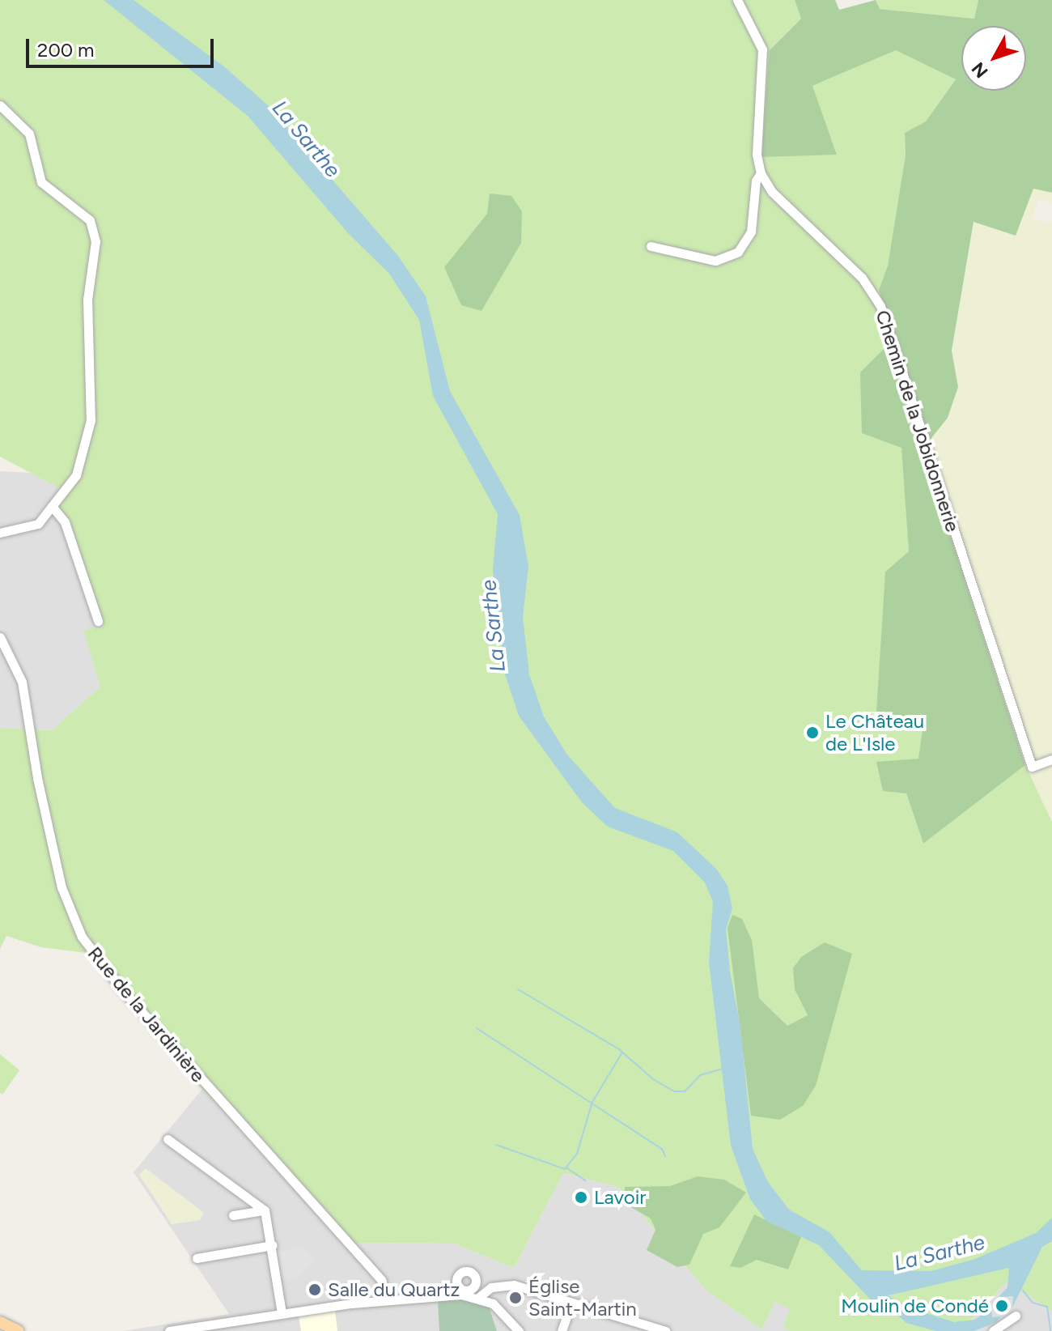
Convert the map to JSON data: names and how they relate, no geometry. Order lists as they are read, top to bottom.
{
  "streets": {
    "street": ["Chemin de la Jobidonnerie", "Rue de la Jardinière"]
  },
  "water": ["La Sarthe"],
  "places": [
    "Le Château de L'Isle",
    "Lavoir",
    "Salle du Quartz",
    "Église Saint-Martin",
    "Moulin de Condé"
  ],
  "scale_bar": "200 m",
  "north": "bottom left"
}
